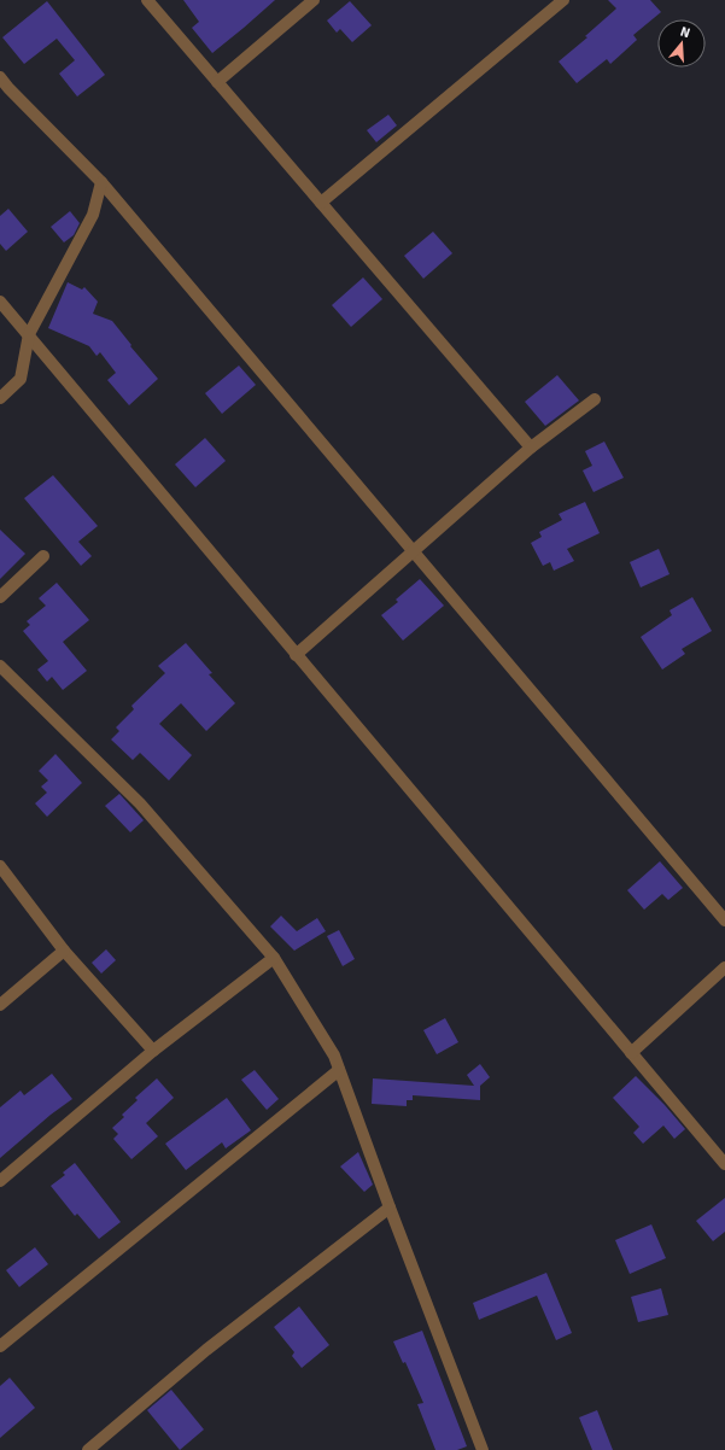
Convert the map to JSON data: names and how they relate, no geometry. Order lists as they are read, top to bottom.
{
  "north": "top"
}
